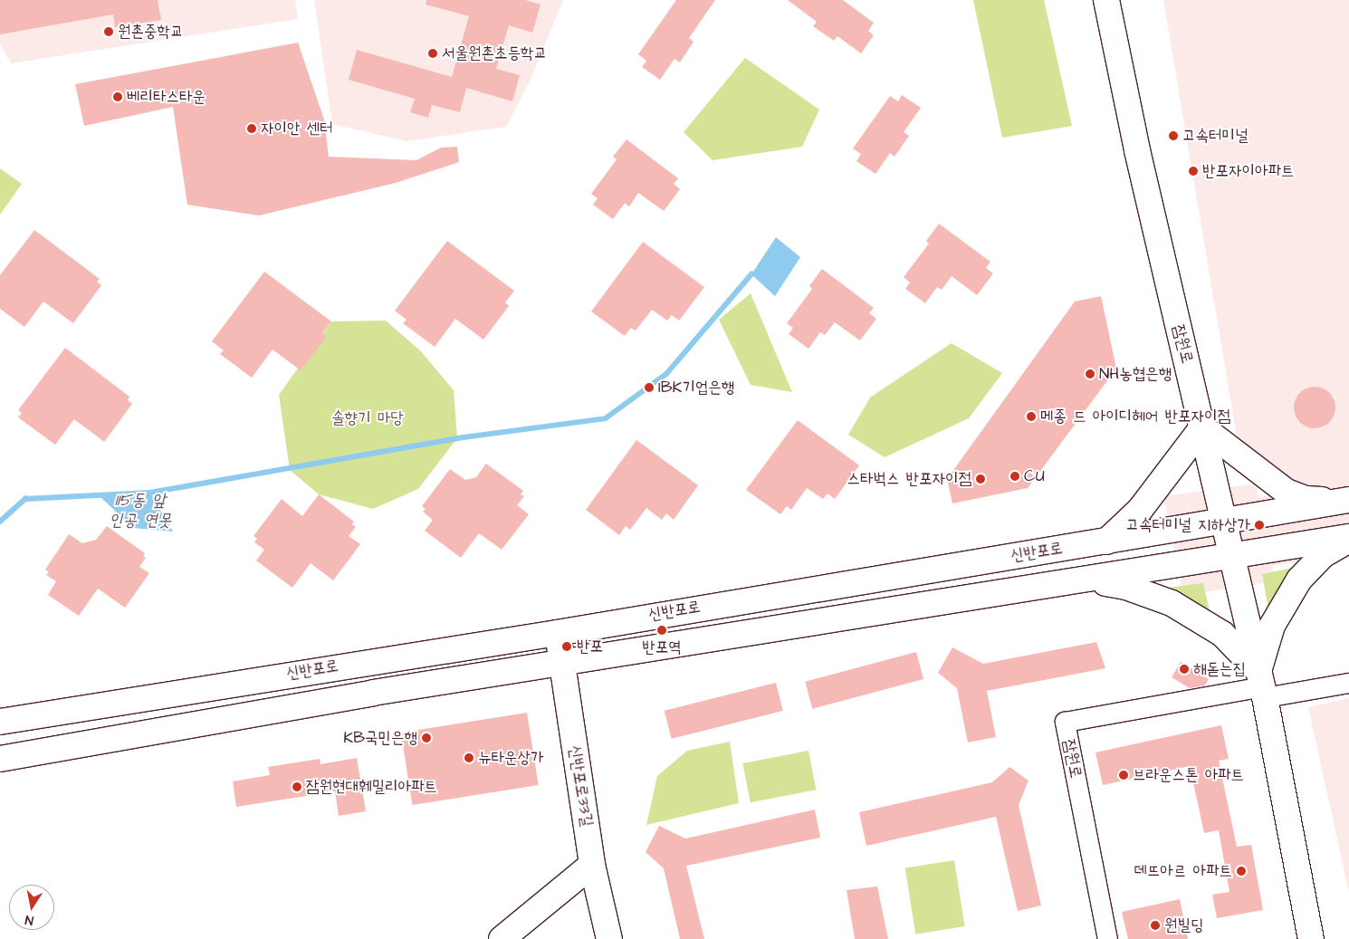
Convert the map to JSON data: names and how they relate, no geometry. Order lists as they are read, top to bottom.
{
  "streets": {
    "main road": ["잠원로", "신반포로", "신반포로33길"]
  },
  "crossings": [
    ["잠원로", "신반포로"],
    ["신반포로", "신반포로33길"]
  ],
  "water": ["115동 앞 인공 연못"],
  "parks": ["솔향기 마당"],
  "places": [
    "원촌중학교",
    "서울원촌초등학교",
    "베리타스타운",
    "자이안 센터",
    "고속터미널",
    "반포자이아파트",
    "NH농협은행",
    "IBK기업은행",
    "메종 드 아이디헤어 반포자이점",
    "CU",
    "스타벅스 반포자이점",
    "고속터미널 지하상가",
    "반포역",
    "반포",
    "해돋는집",
    "KB국민은행",
    "뉴타운상가",
    "브라운스톤 아파트",
    "잠원현대훼밀리아파트",
    "데뜨아르 아파트",
    "원빌딩"
  ],
  "north": "bottom"
}
